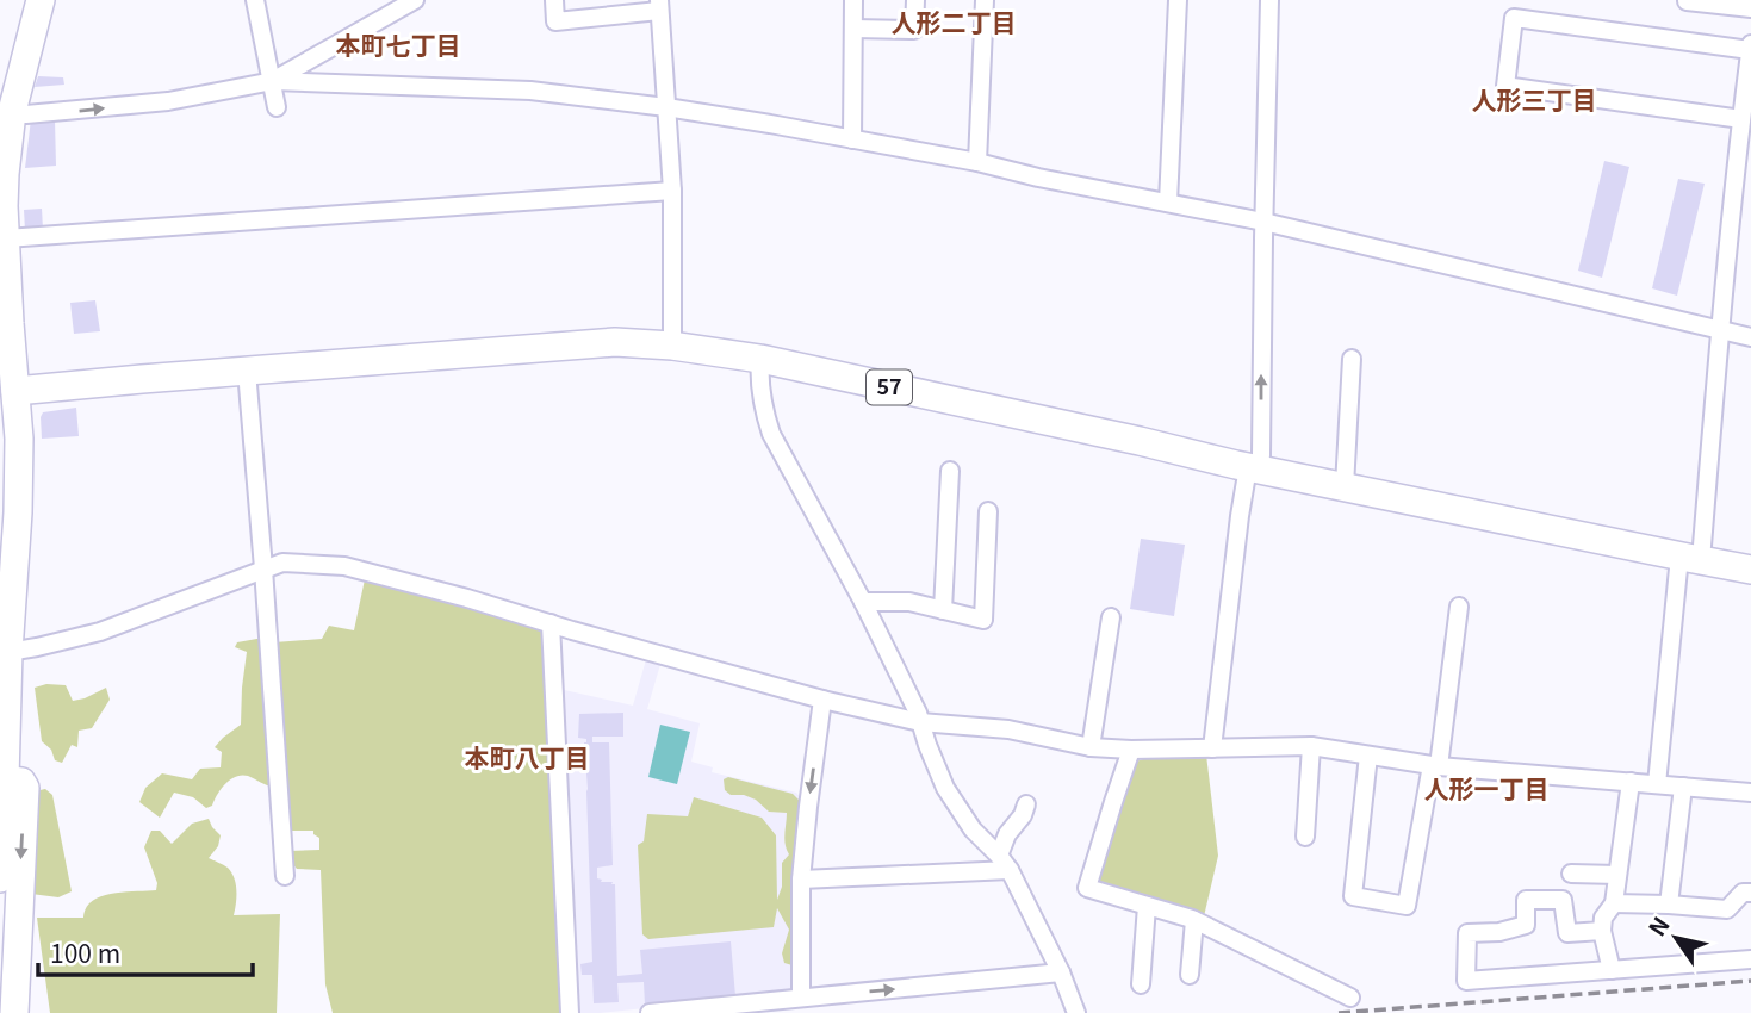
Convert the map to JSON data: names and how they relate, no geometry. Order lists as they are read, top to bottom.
{
  "streets": {
    "main road": ["57"]
  },
  "districts": [
    "人形二丁目",
    "本町七丁目",
    "人形三丁目",
    "本町八丁目",
    "人形一丁目"
  ],
  "scale_bar": "100 m",
  "north": "top left"
}
